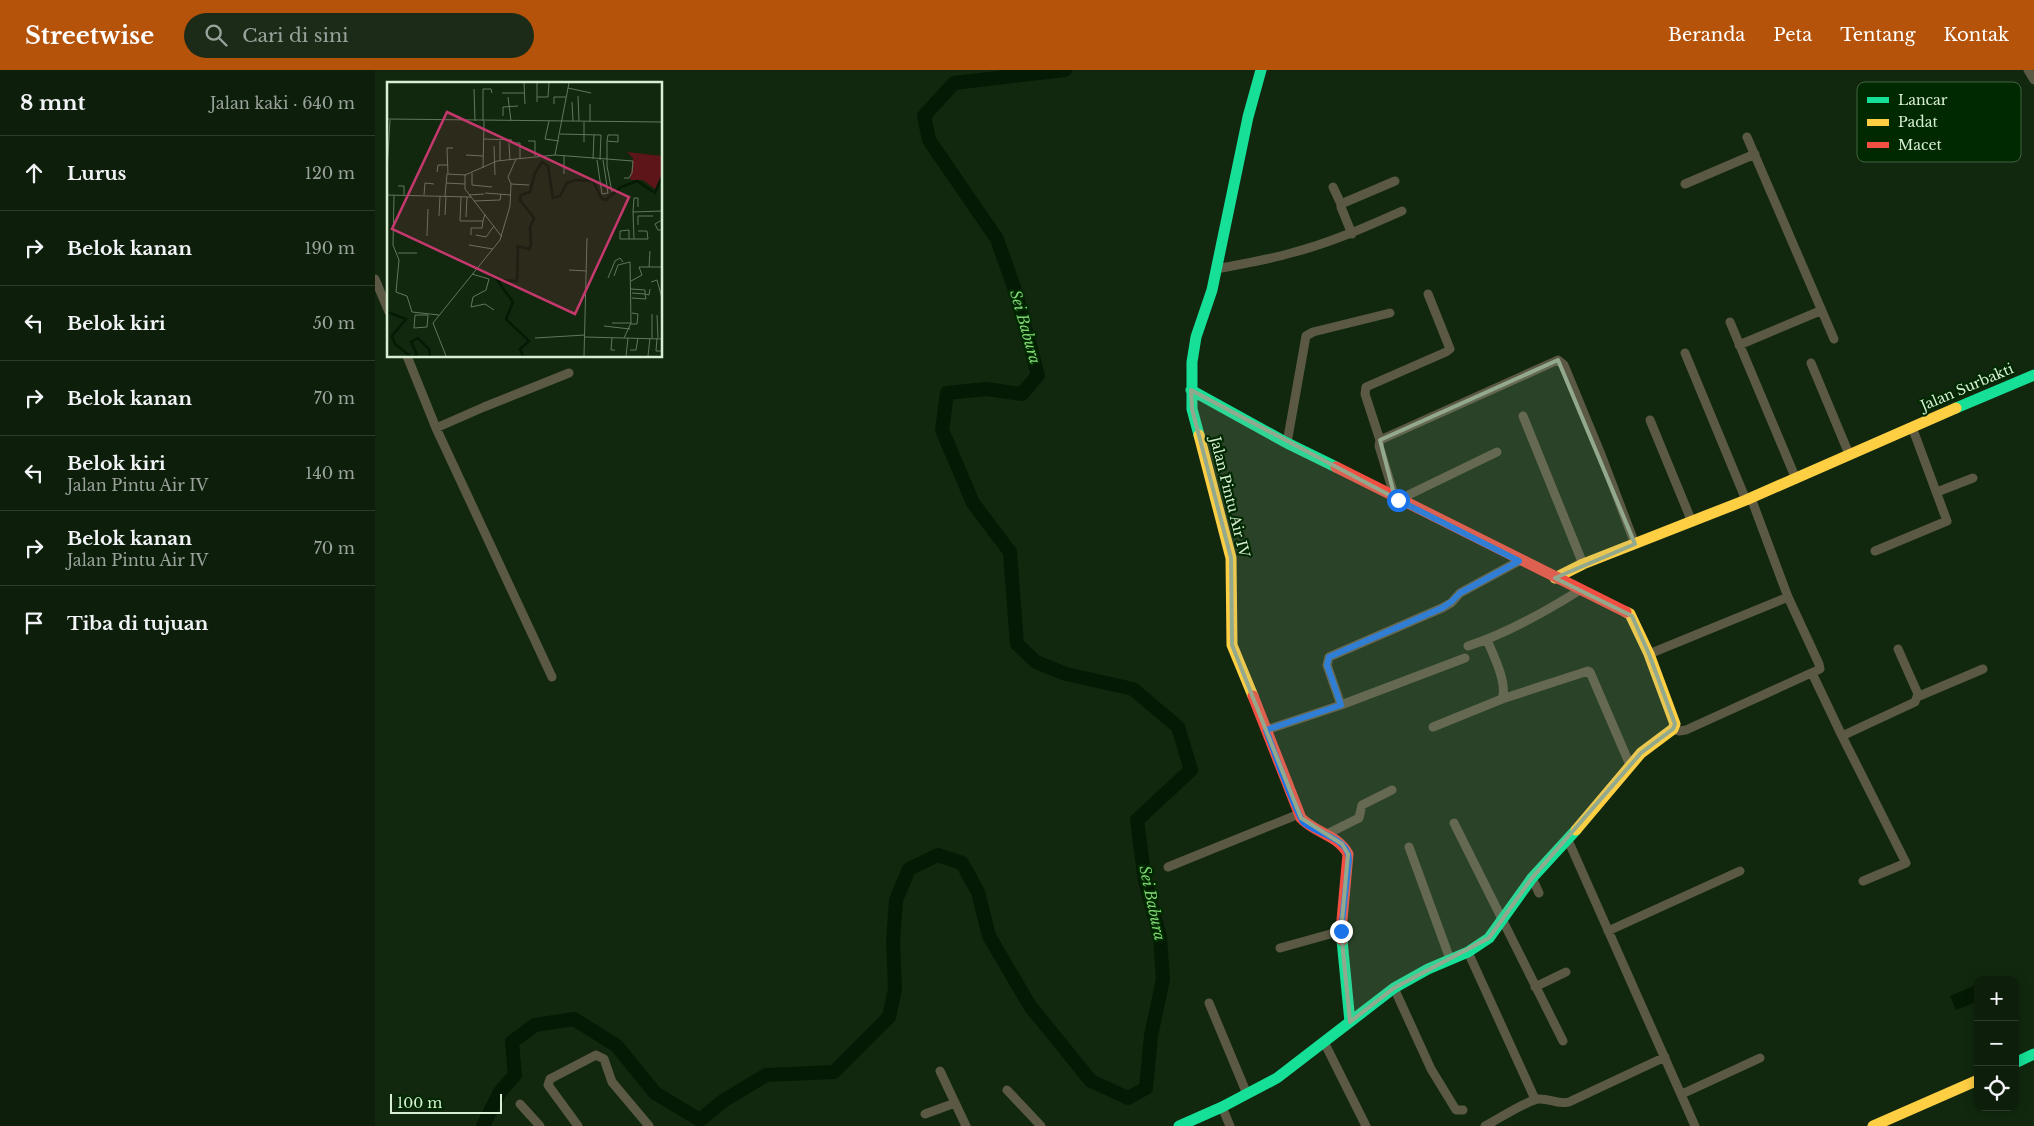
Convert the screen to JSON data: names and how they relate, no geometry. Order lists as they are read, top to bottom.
{
  "streets": {
    "street": ["Jalan Surbakti", "Jalan Pintu Air IV"]
  },
  "water": ["Sei Babura"],
  "legend": ["Lancar", "Padat", "Macet"],
  "scale_bar": "100 m",
  "page": {
    "header": "Streetwise",
    "search": "Cari di sini",
    "nav": [
      "Beranda",
      "Peta",
      "Tentang",
      "Kontak"
    ],
    "heading": ["8 mnt", "Jalan kaki · 640 m"],
    "list": [
      ["Lurus", "120 m"],
      ["Belok kanan", "190 m"],
      ["Belok kiri", "50 m"],
      ["Belok kanan", "70 m"],
      ["Belok kiri", "Jalan Pintu Air IV", "140 m"],
      ["Belok kanan", "Jalan Pintu Air IV", "70 m"],
      "Tiba di tujuan"
    ],
    "map_buttons": ["+", "−"],
    "scale": "100 m"
  }
}
